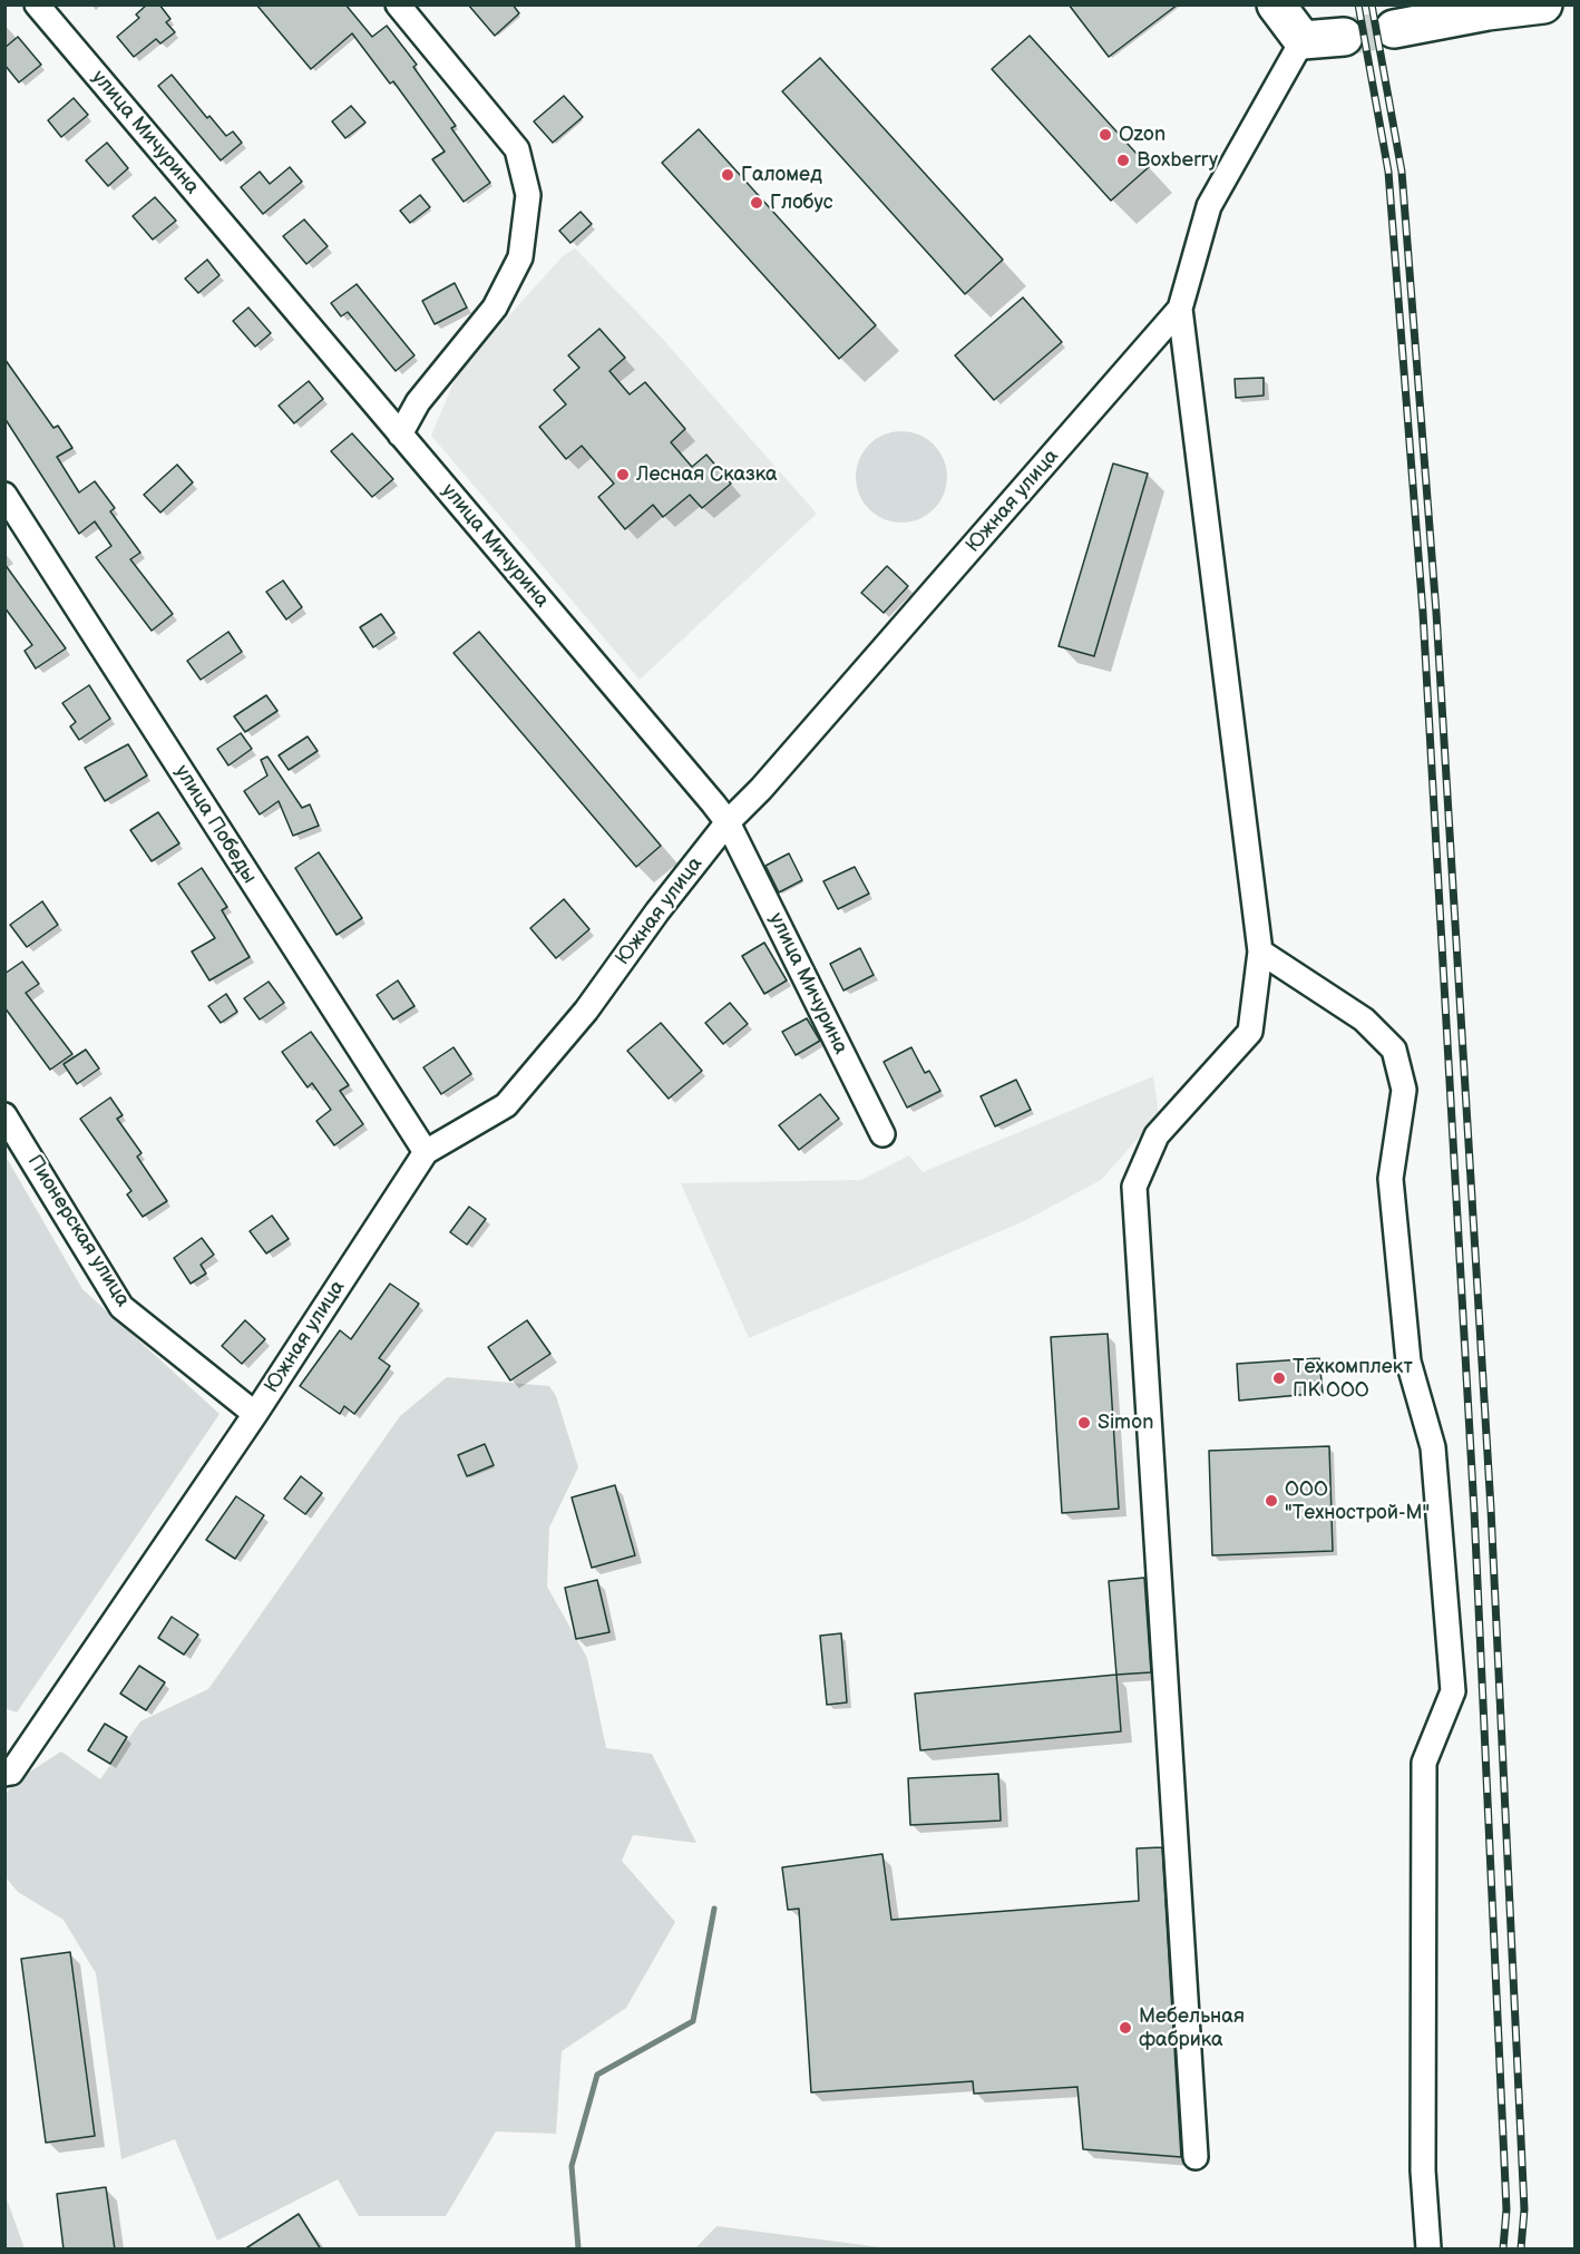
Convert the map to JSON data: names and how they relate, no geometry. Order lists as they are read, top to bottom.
{
  "streets": {
    "street": [
      "улица Мичурина",
      "Южная улица",
      "улица Победы",
      "Пионерская улица"
    ]
  },
  "crossings": [
    ["улица Мичурина", "Южная улица"],
    ["Южная улица", "улица Победы"],
    ["Южная улица", "Пионерская улица"]
  ],
  "places": [
    "Ozon",
    "Boxberry",
    "Галомед",
    "Глобус",
    "Лесная Сказка",
    "Техкомплект ПК ООО",
    "Simon",
    "ООО \"Технострой-М\"",
    "Мебельная фабрика"
  ]
}
